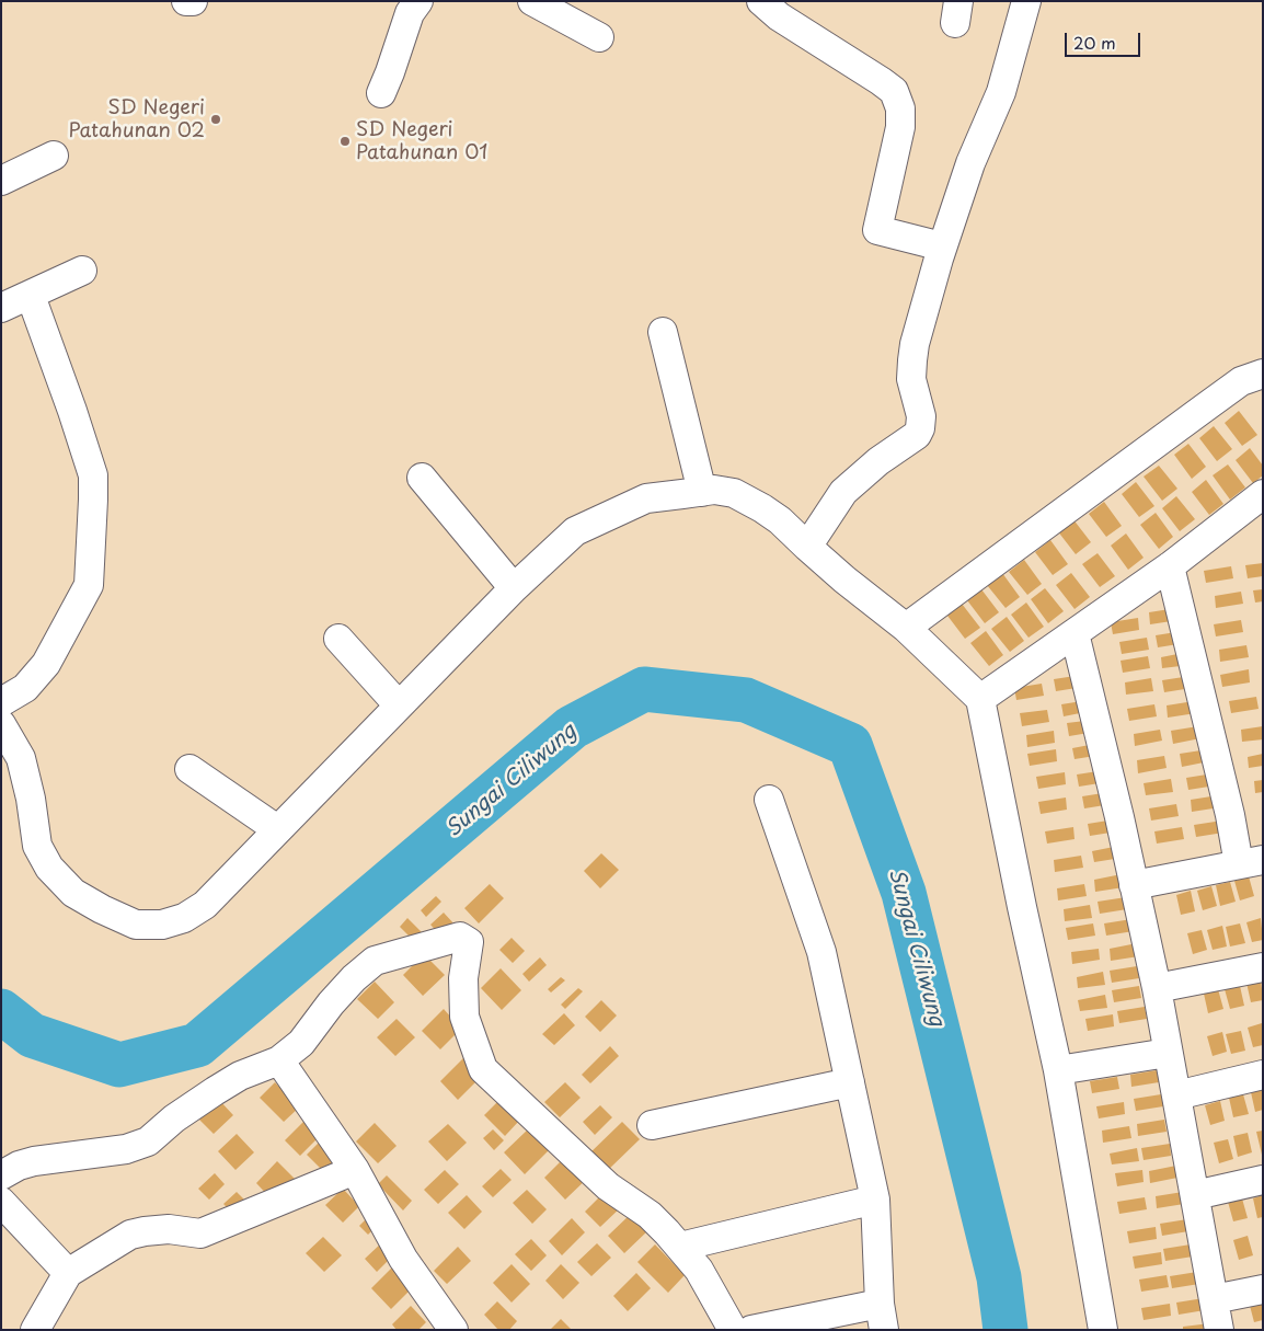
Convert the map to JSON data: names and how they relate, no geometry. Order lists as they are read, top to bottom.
{
  "water": ["Sungai Ciliwung"],
  "places": ["SD Negeri Patahunan 02", "SD Negeri Patahunan 01"],
  "scale_bar": "20 m"
}
